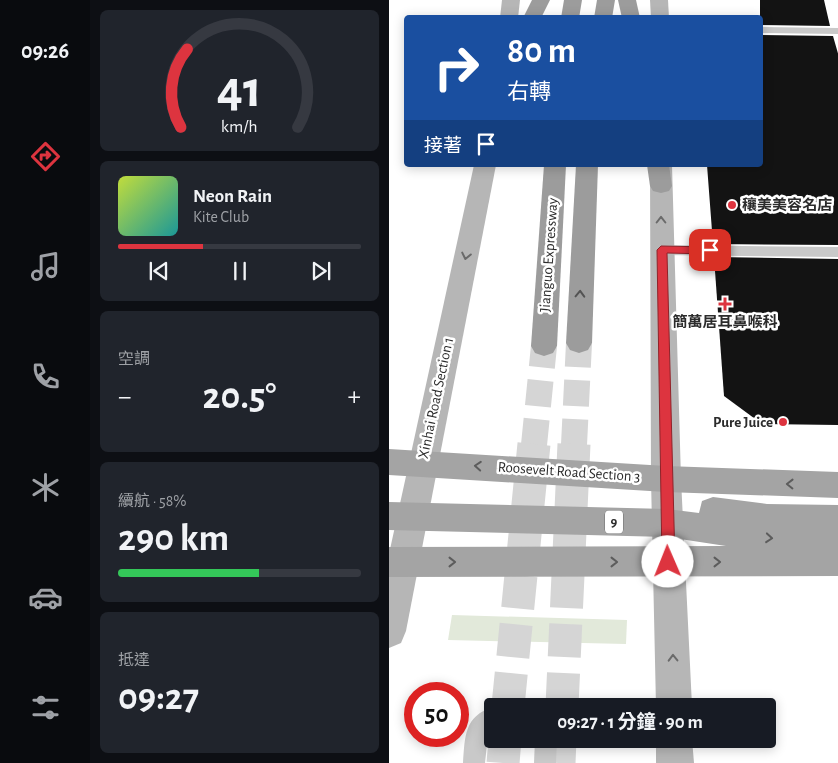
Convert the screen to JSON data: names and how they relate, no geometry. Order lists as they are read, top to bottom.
{
  "streets": {
    "highway": ["Jianguo Expressway"],
    "main road": ["Xinhai Road Section 1", "Roosevelt Road Section 3", "9"]
  },
  "crossings": [
    ["Xinhai Road Section 1", "Roosevelt Road Section 3"],
    ["Xinhai Road Section 1", "9"],
    ["Roosevelt Road Section 3", "9"]
  ],
  "places": {
    "other": ["穰美美容名店", "Pure Juice"],
    "health": ["簡萬居耳鼻喉科"]
  },
  "page": {
    "tabs": "09:26",
    "turn": ["80 m", "右轉"],
    "then": "接著",
    "song": ["Neon Rain", "Kite Club"],
    "tile": [
      "空調",
      ["續航 · 58%", "290 km"],
      ["抵達", "09:27"]
    ],
    "heat": ["−", "20.5°", "+"],
    "limit": "50",
    "trip": "09:27 · 1 分鐘 · 90 m",
    "gauge": ["41", "km/h"]
  }
}
